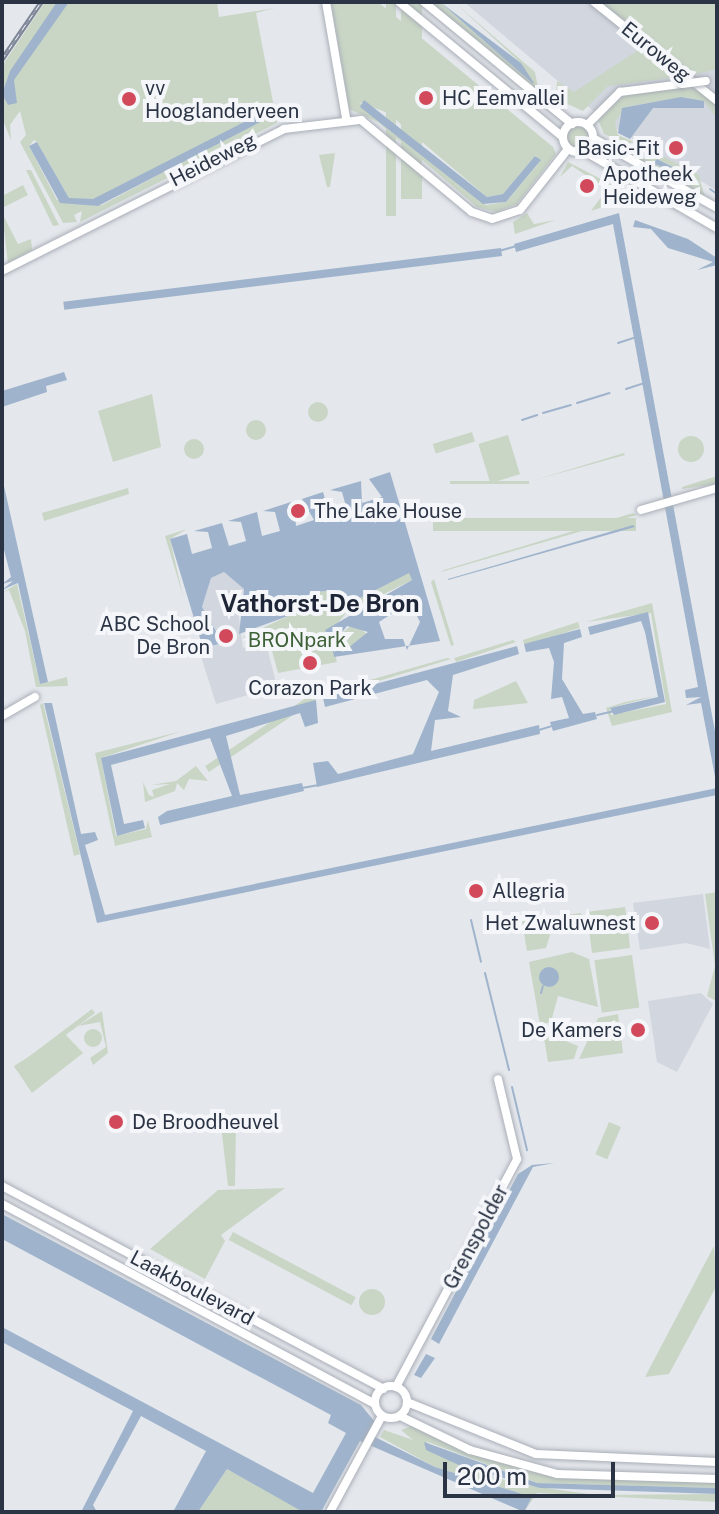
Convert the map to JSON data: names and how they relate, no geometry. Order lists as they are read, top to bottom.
{
  "streets": {
    "main road": [
      "Euroweg",
      "Heideweg",
      "Grenspolder",
      "Laakboulevard"
    ]
  },
  "crossings": [
    ["Grenspolder", "Laakboulevard"]
  ],
  "districts": ["Vathorst-De Bron"],
  "parks": ["BRONpark"],
  "places": [
    "HC Eemvallei",
    "vv Hooglanderveen",
    "Basic-Fit",
    "Apotheek Heideweg",
    "The Lake House",
    "ABC School De Bron",
    "Corazon Park",
    "Allegria",
    "Het Zwaluwnest",
    "De Kamers",
    "De Broodheuvel"
  ],
  "scale_bar": "200 m"
}
